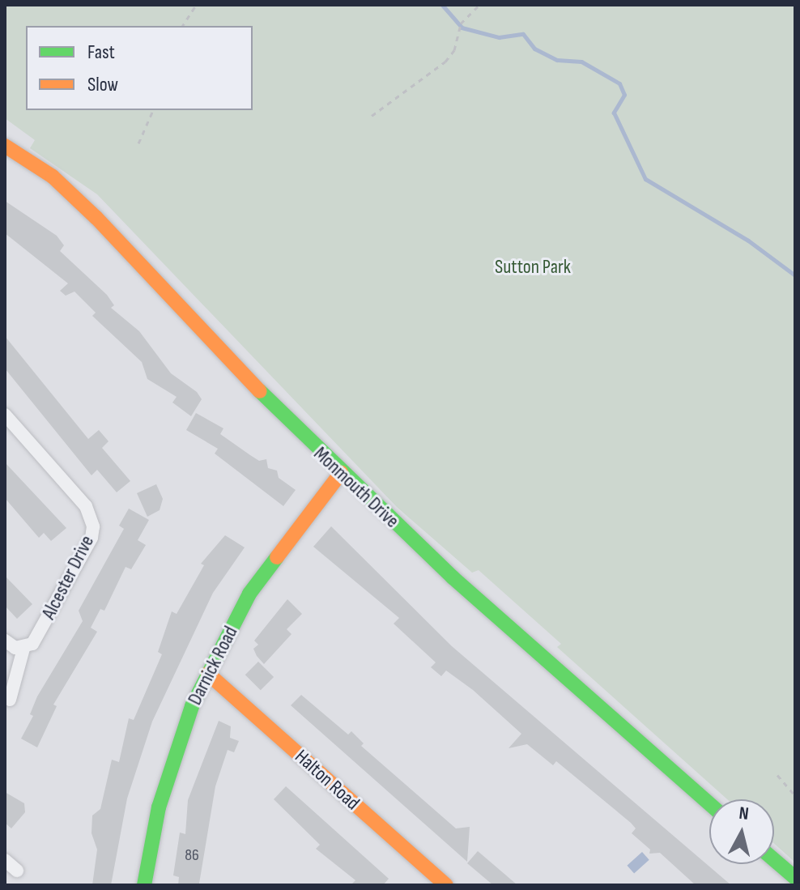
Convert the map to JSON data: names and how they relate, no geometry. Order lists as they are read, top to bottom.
{
  "streets": {
    "street": [
      "Monmouth Drive",
      "Alcester Drive",
      "Darnick Road",
      "Halton Road"
    ]
  },
  "crossings": [
    ["Monmouth Drive", "Darnick Road"],
    ["Darnick Road", "Halton Road"]
  ],
  "parks": ["Sutton Park"],
  "house_numbers": ["86"],
  "legend": ["Fast", "Slow"],
  "north": "top"
}
